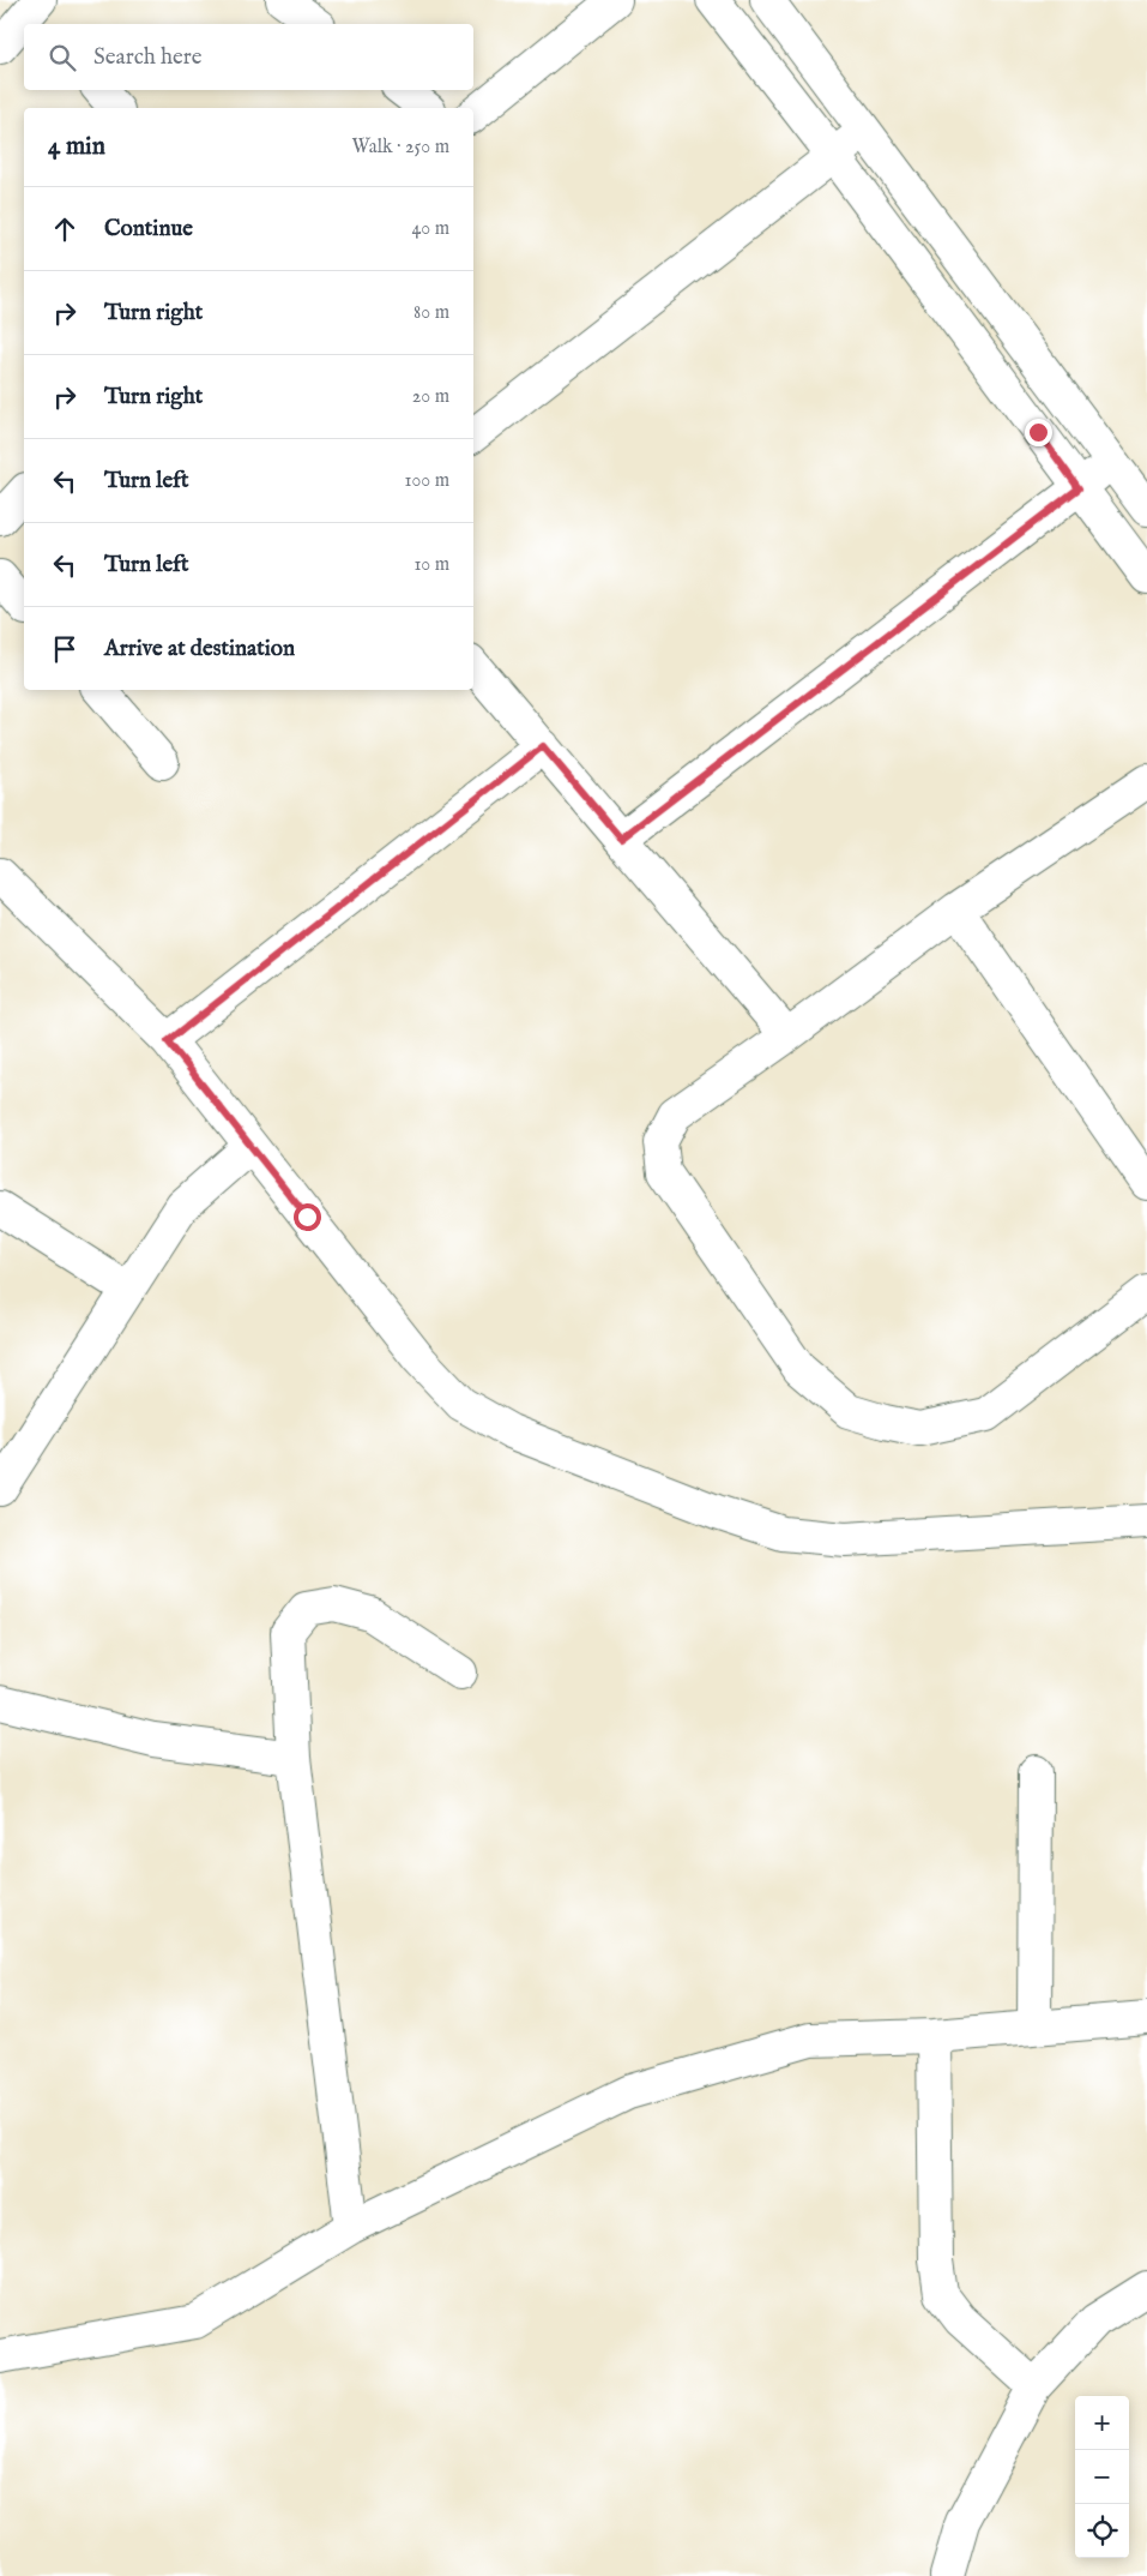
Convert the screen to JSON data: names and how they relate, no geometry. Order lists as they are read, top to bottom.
{
  "page": {
    "search": "Search here",
    "heading": ["4 min", "Walk · 250 m"],
    "list": [
      ["Continue", "40 m"],
      ["Turn right", "80 m"],
      ["Turn right", "20 m"],
      ["Turn left", "100 m"],
      ["Turn left", "10 m"],
      "Arrive at destination"
    ],
    "map_buttons": ["+", "−"]
  }
}
